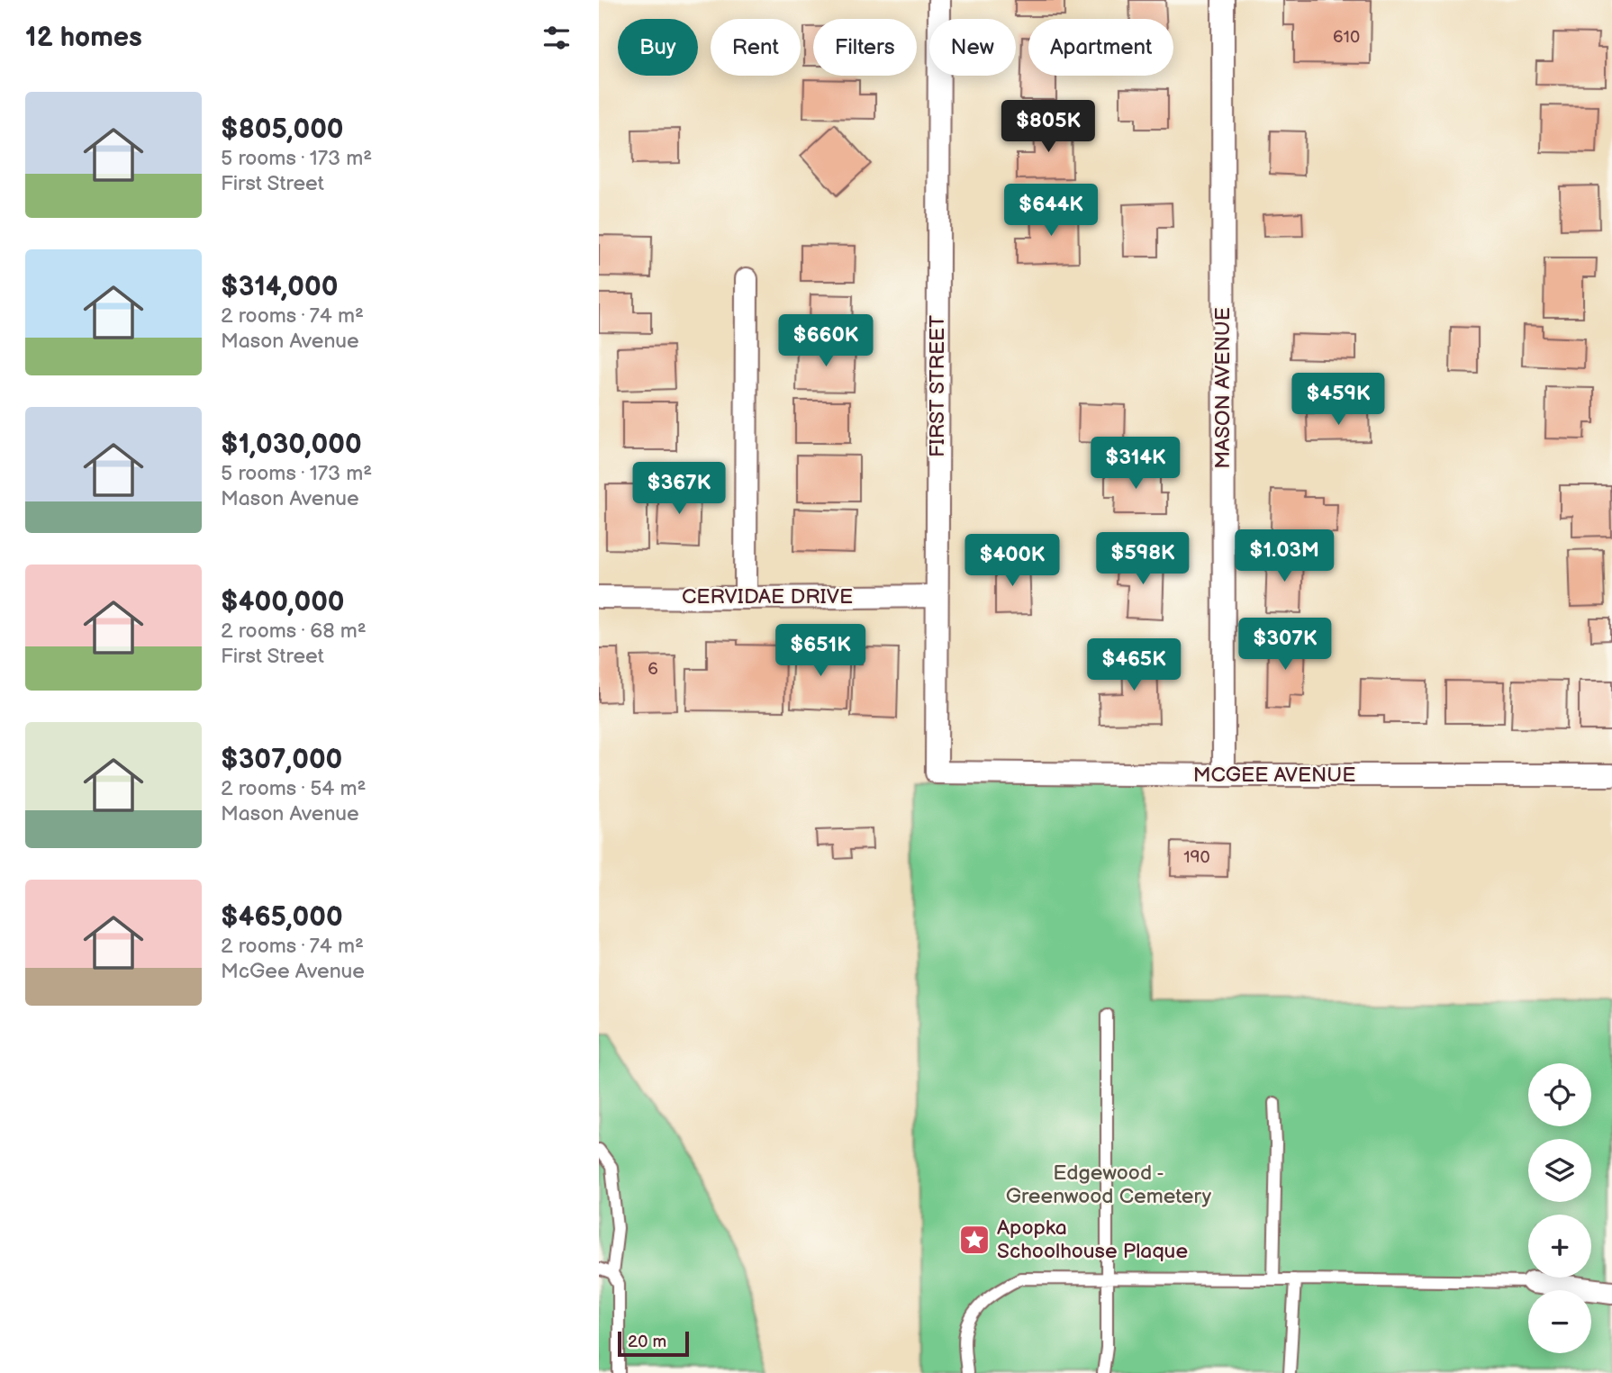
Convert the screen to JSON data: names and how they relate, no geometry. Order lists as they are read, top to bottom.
{
  "streets": {
    "street": [
      "FIRST STREET",
      "MASON AVENUE",
      "CERVIDAE DRIVE",
      "MCGEE AVENUE"
    ]
  },
  "crossings": [
    ["FIRST STREET", "CERVIDAE DRIVE"],
    ["FIRST STREET", "MCGEE AVENUE"],
    ["MASON AVENUE", "MCGEE AVENUE"]
  ],
  "parks": ["Edgewood - Greenwood Cemetery"],
  "places": {
    "place": ["Apopka Schoolhouse Plaque"]
  },
  "house_numbers": ["610", "6", "190"],
  "scale_bar": "20 m",
  "page": {
    "heading": "12 homes",
    "chip": [
      "Buy",
      "Rent",
      "Filters",
      "New",
      "Apartment"
    ],
    "list": [
      {
        "name": "$805,000",
        "note": "5 rooms · 173 m² · First Street"
      },
      {
        "name": "$314,000",
        "note": "2 rooms · 74 m² · Mason Avenue"
      },
      {
        "name": "$1,030,000",
        "note": "5 rooms · 173 m² · Mason Avenue"
      },
      {
        "name": "$400,000",
        "note": "2 rooms · 68 m² · First Street"
      },
      {
        "name": "$307,000",
        "note": "2 rooms · 54 m² · Mason Avenue"
      },
      {
        "name": "$465,000",
        "note": "2 rooms · 74 m² · McGee Avenue"
      }
    ],
    "price": [
      "$805K",
      "$644K",
      "$660K",
      "$459K",
      "$314K",
      "$367K",
      "$1.03M",
      "$598K",
      "$400K",
      "$307K",
      "$651K",
      "$465K"
    ],
    "map_buttons": ["+", "−"],
    "scale": "20 m"
  }
}
